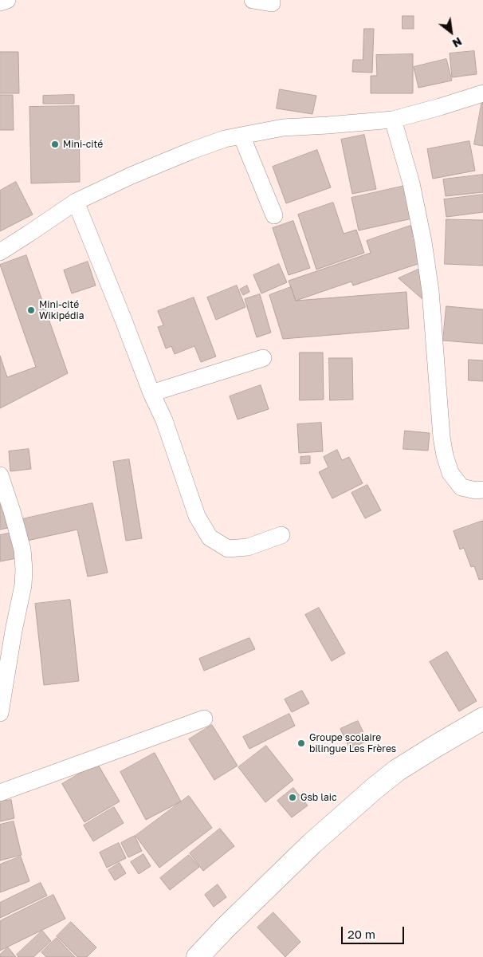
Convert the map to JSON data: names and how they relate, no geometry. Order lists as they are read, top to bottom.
{
  "places": [
    "Mini-cité",
    "Mini-cité Wikipédia",
    "Groupe scolaire bilingue Les Frères",
    "Gsb laic"
  ],
  "scale_bar": "20 m",
  "north": "bottom right"
}
